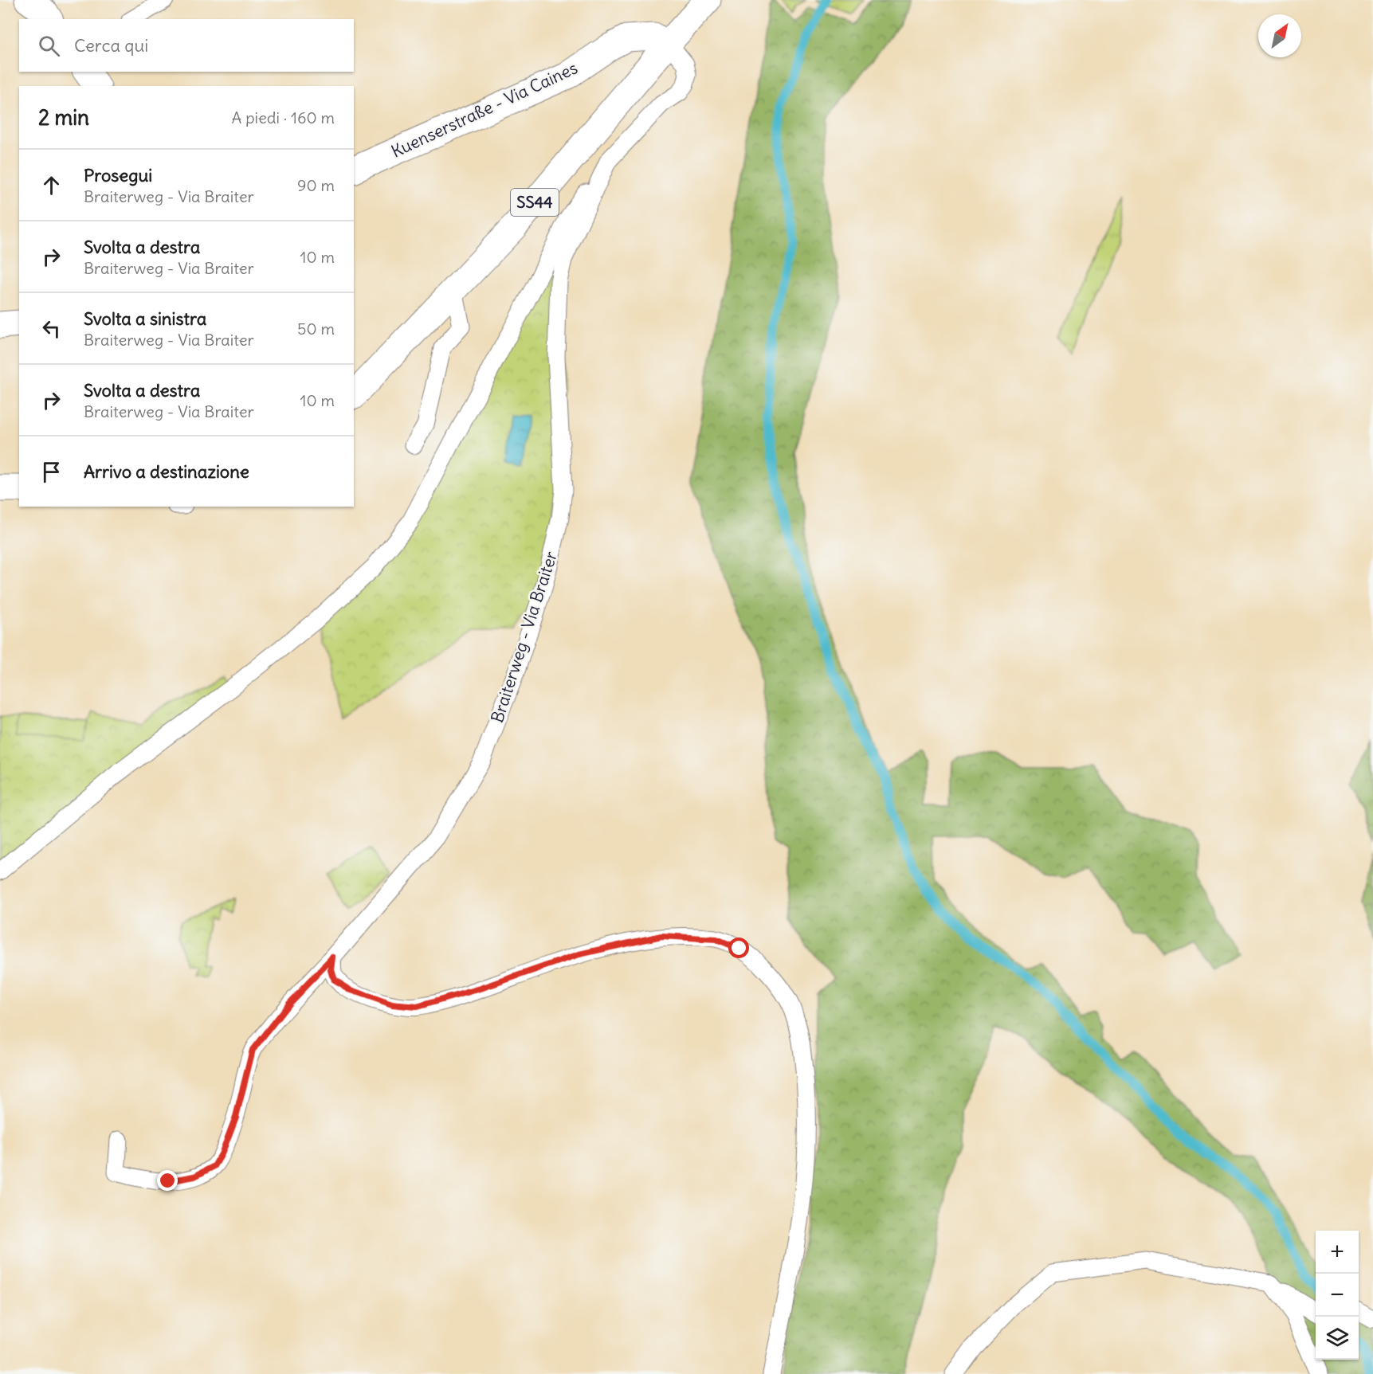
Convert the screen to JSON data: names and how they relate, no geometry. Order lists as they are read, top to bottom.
{
  "streets": {
    "main road": ["Kuenserstraße - Via Caines", "SS44"],
    "lane": ["Braiterweg - Via Braiter"]
  },
  "crossings": [
    ["Kuenserstraße - Via Caines", "SS44"],
    ["Kuenserstraße - Via Caines", "Braiterweg - Via Braiter"],
    ["SS44", "Braiterweg - Via Braiter"]
  ],
  "north": "top right",
  "page": {
    "search": "Cerca qui",
    "heading": ["2 min", "A piedi · 160 m"],
    "list": [
      ["Prosegui", "Braiterweg - Via Braiter", "90 m"],
      ["Svolta a destra", "Braiterweg - Via Braiter", "10 m"],
      ["Svolta a sinistra", "Braiterweg - Via Braiter", "50 m"],
      ["Svolta a destra", "Braiterweg - Via Braiter", "10 m"],
      "Arrivo a destinazione"
    ],
    "map_buttons": ["+", "−"]
  }
}
